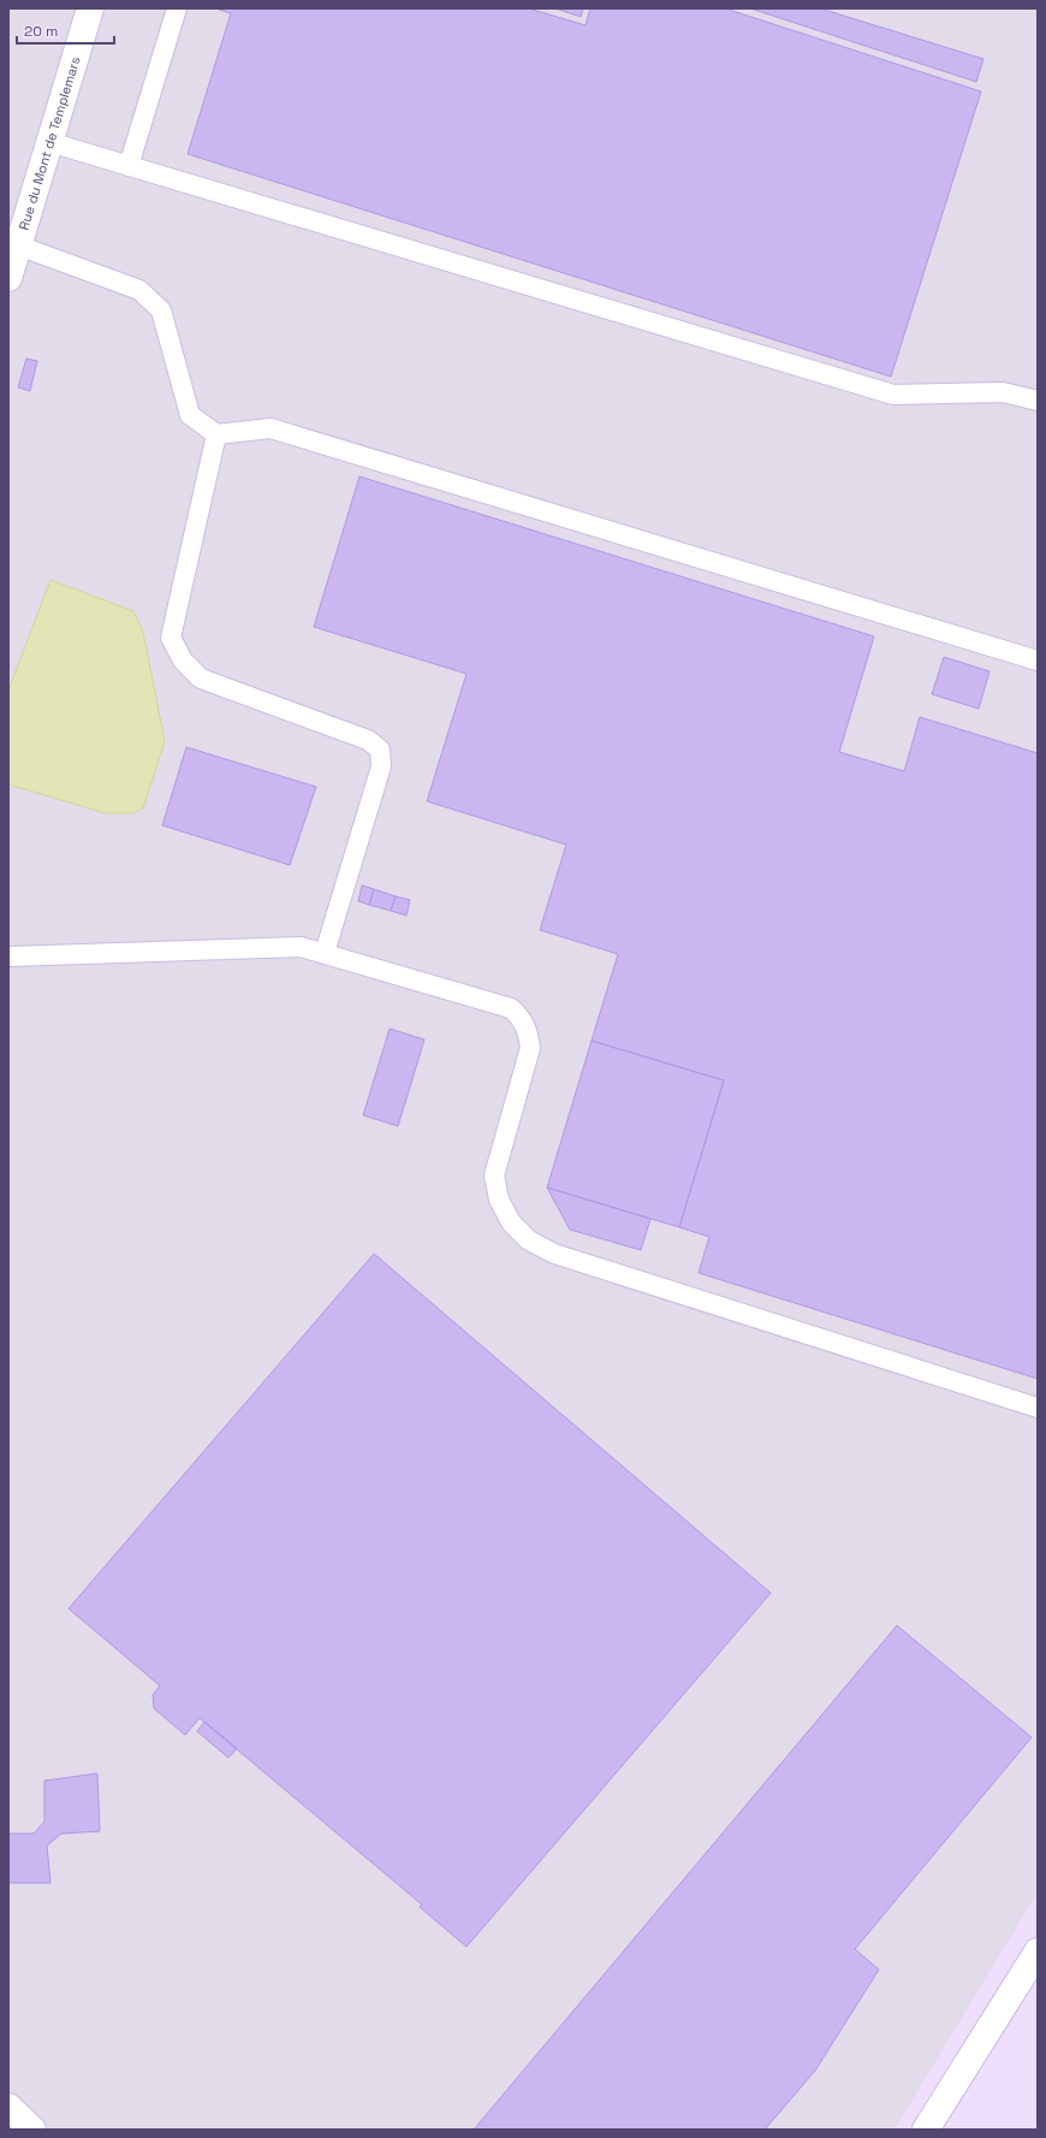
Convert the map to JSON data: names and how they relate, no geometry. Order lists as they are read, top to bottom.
{
  "streets": {
    "street": ["Rue du Mont de Templemars"]
  },
  "scale_bar": "20 m"
}
